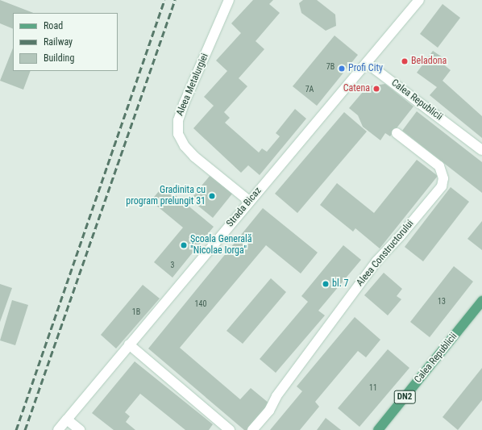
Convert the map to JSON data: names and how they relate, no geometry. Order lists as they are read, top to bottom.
{
  "streets": {
    "main road": ["Calea Republicii", "DN2"],
    "street": ["Aleea Metalurgiei", "Strada Bicaz", "Aleea Constructorului"]
  },
  "crossings": [
    ["Aleea Metalurgiei", "Strada Bicaz"],
    ["Calea Republicii", "Strada Bicaz"]
  ],
  "places": [
    "Beladona",
    "Profi City",
    "Catena",
    "Gradinita cu program prelungit 31",
    "Școala Generală \"Nicolae Iorga\"",
    "bl. 7"
  ],
  "house_numbers": [
    "7B",
    "7A",
    "3",
    "13",
    "140",
    "1B",
    "11"
  ],
  "legend": ["Road", "Railway", "Building"]
}
